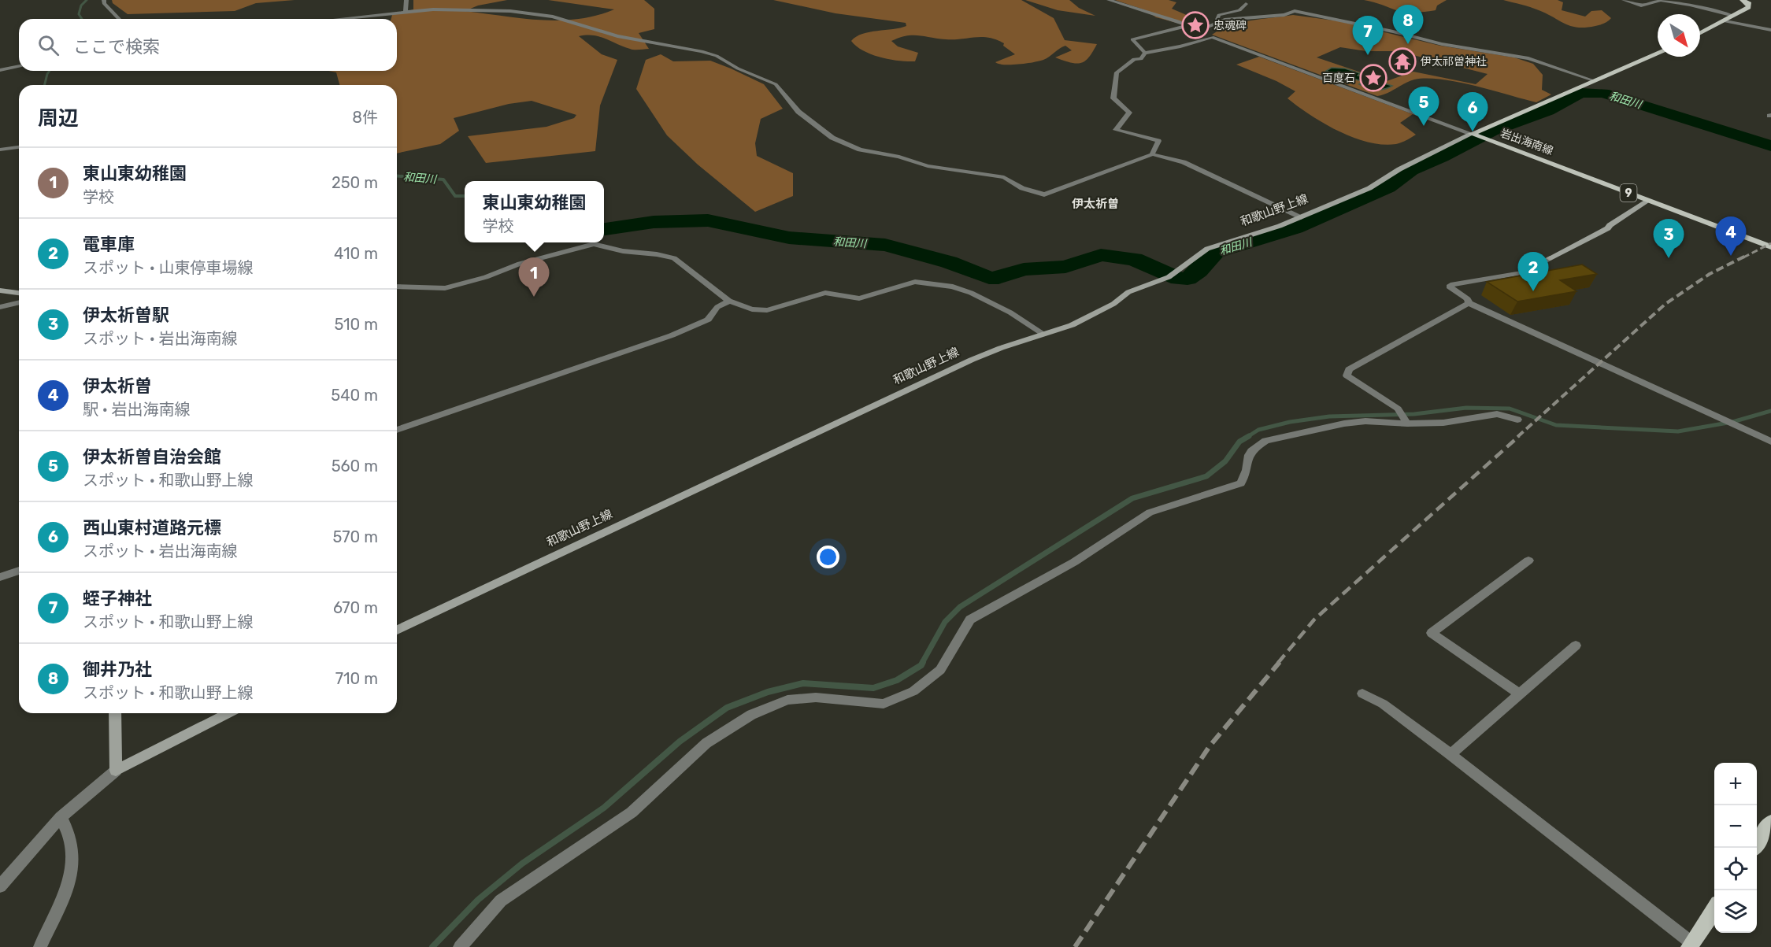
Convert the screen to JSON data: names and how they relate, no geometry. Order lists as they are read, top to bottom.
{
  "streets": {
    "main road": ["岩出海南線", "9", "和歌山野上線"]
  },
  "crossings": [
    ["岩出海南線", "和歌山野上線"]
  ],
  "districts": ["伊太祈曽"],
  "water": ["和田川"],
  "places": {
    "place": ["忠魂碑", "百度石"],
    "temple": ["伊太祁曽神社"]
  },
  "north": "bottom right",
  "page": {
    "pins": [
      "8",
      "7",
      "5",
      "6",
      "4",
      "3",
      "2",
      "1"
    ],
    "search": "ここで検索",
    "heading": ["周辺", "8件"],
    "list": [
      {
        "mark": "1",
        "name": "東山東幼稚園",
        "note": "学校",
        "value": "250 m"
      },
      {
        "mark": "2",
        "name": "電車庫",
        "note": "スポット · 山東停車場線",
        "value": "410 m"
      },
      {
        "mark": "3",
        "name": "伊太祈曽駅",
        "note": "スポット · 岩出海南線",
        "value": "510 m"
      },
      {
        "mark": "4",
        "name": "伊太祈曽",
        "note": "駅 · 岩出海南線",
        "value": "540 m"
      },
      {
        "mark": "5",
        "name": "伊太祈曽自治会館",
        "note": "スポット · 和歌山野上線",
        "value": "560 m"
      },
      {
        "mark": "6",
        "name": "西山東村道路元標",
        "note": "スポット · 岩出海南線",
        "value": "570 m"
      },
      {
        "mark": "7",
        "name": "蛭子神社",
        "note": "スポット · 和歌山野上線",
        "value": "670 m"
      },
      {
        "mark": "8",
        "name": "御井乃社",
        "note": "スポット · 和歌山野上線",
        "value": "710 m"
      }
    ],
    "popup": ["東山東幼稚園", "学校"],
    "map_buttons": ["+", "−"]
  }
}
